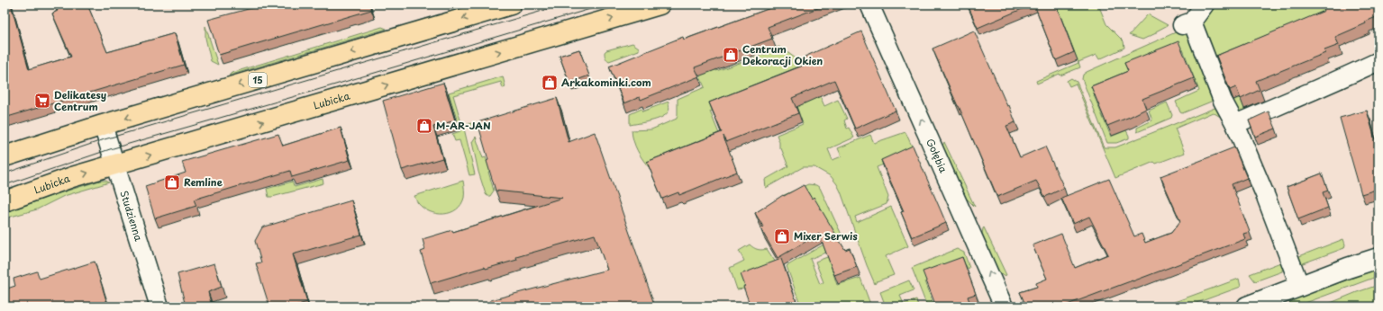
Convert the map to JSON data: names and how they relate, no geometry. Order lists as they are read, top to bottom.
{
  "streets": {
    "main road": ["15", "Lubicka"],
    "street": ["Gołębia", "Studzienna"]
  },
  "crossings": [
    ["15", "Studzienna"],
    ["Lubicka", "Studzienna"]
  ],
  "one_way": ["Gołębia"],
  "places": {
    "shop": [
      "Centrum Dekoracji Okien",
      "Arkakominki.com",
      "M-AR-JAN",
      "Remline",
      "Mixer Serwis"
    ],
    "supermarket": ["Delikatesy Centrum"]
  }
}
